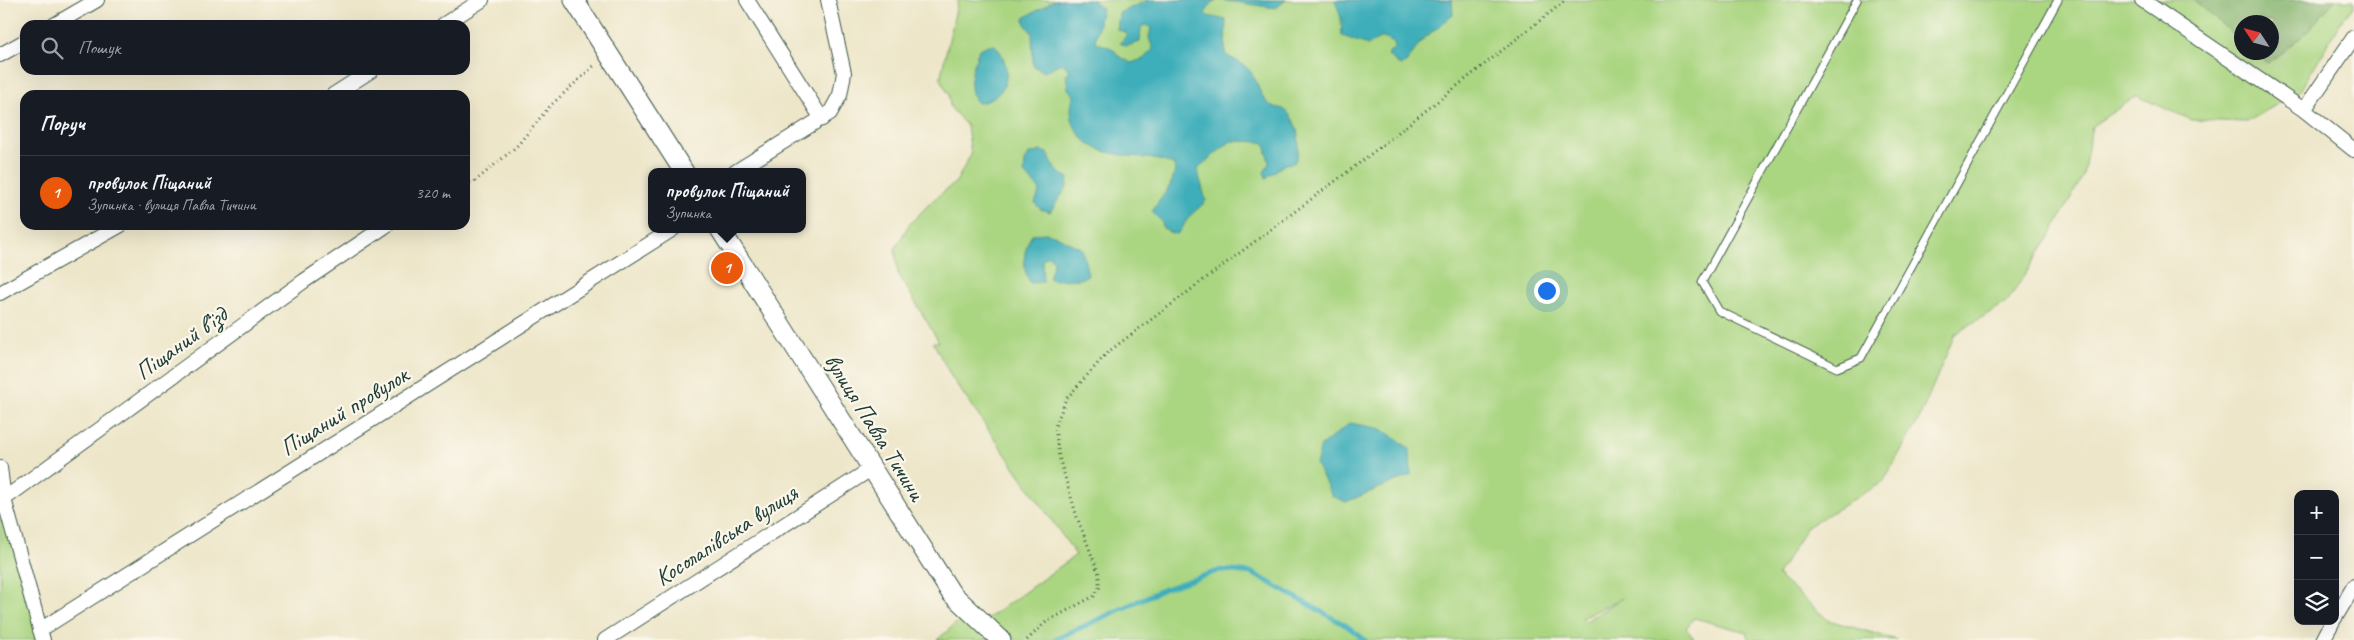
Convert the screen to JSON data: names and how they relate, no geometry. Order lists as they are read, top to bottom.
{
  "streets": {
    "main road": ["вулиця Павла Тичини"],
    "street": ["Піщаний в’їзд", "Піщаний провулок", "Косолапівська вулиця"]
  },
  "crossings": [
    ["вулиця Павла Тичини", "Косолапівська вулиця"]
  ],
  "north": "top left",
  "page": {
    "search": "Пошук",
    "heading": "Поруч",
    "list": [
      {
        "mark": "1",
        "name": "провулок Піщаний",
        "note": "Зупинка · вулиця Павла Тичини",
        "value": "320 m"
      }
    ],
    "popup": ["провулок Піщаний", "Зупинка"],
    "pins": "1",
    "map_buttons": ["+", "−"]
  }
}
